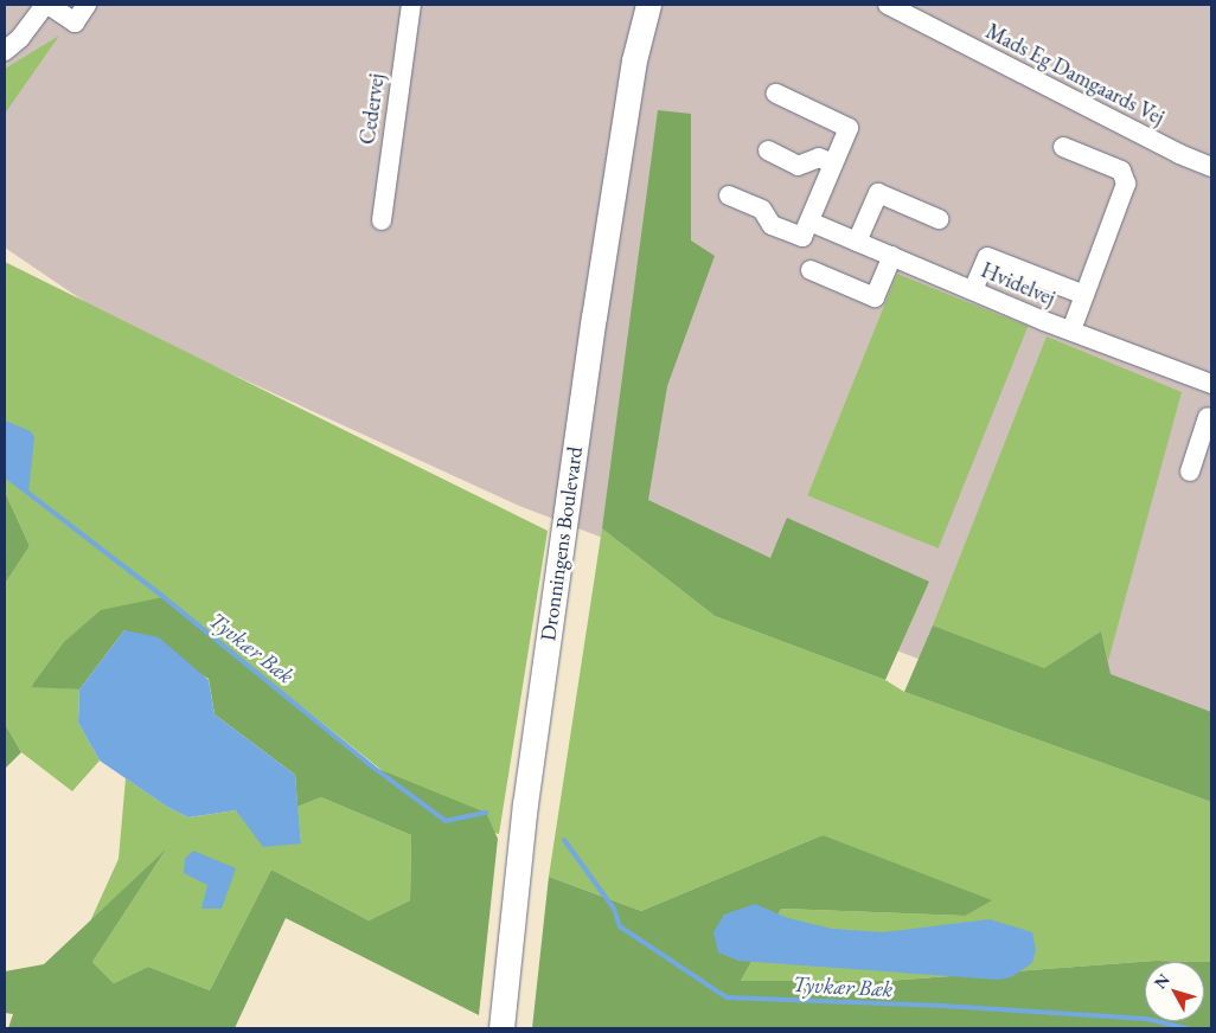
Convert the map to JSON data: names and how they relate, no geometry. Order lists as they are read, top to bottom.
{
  "streets": {
    "main road": ["Dronningens Boulevard"],
    "street": ["Mads Eg Damgaards Vej", "Cedervej", "Hvidelvej"]
  },
  "water": ["Tyvkær Bæk"],
  "north": "top left"
}
